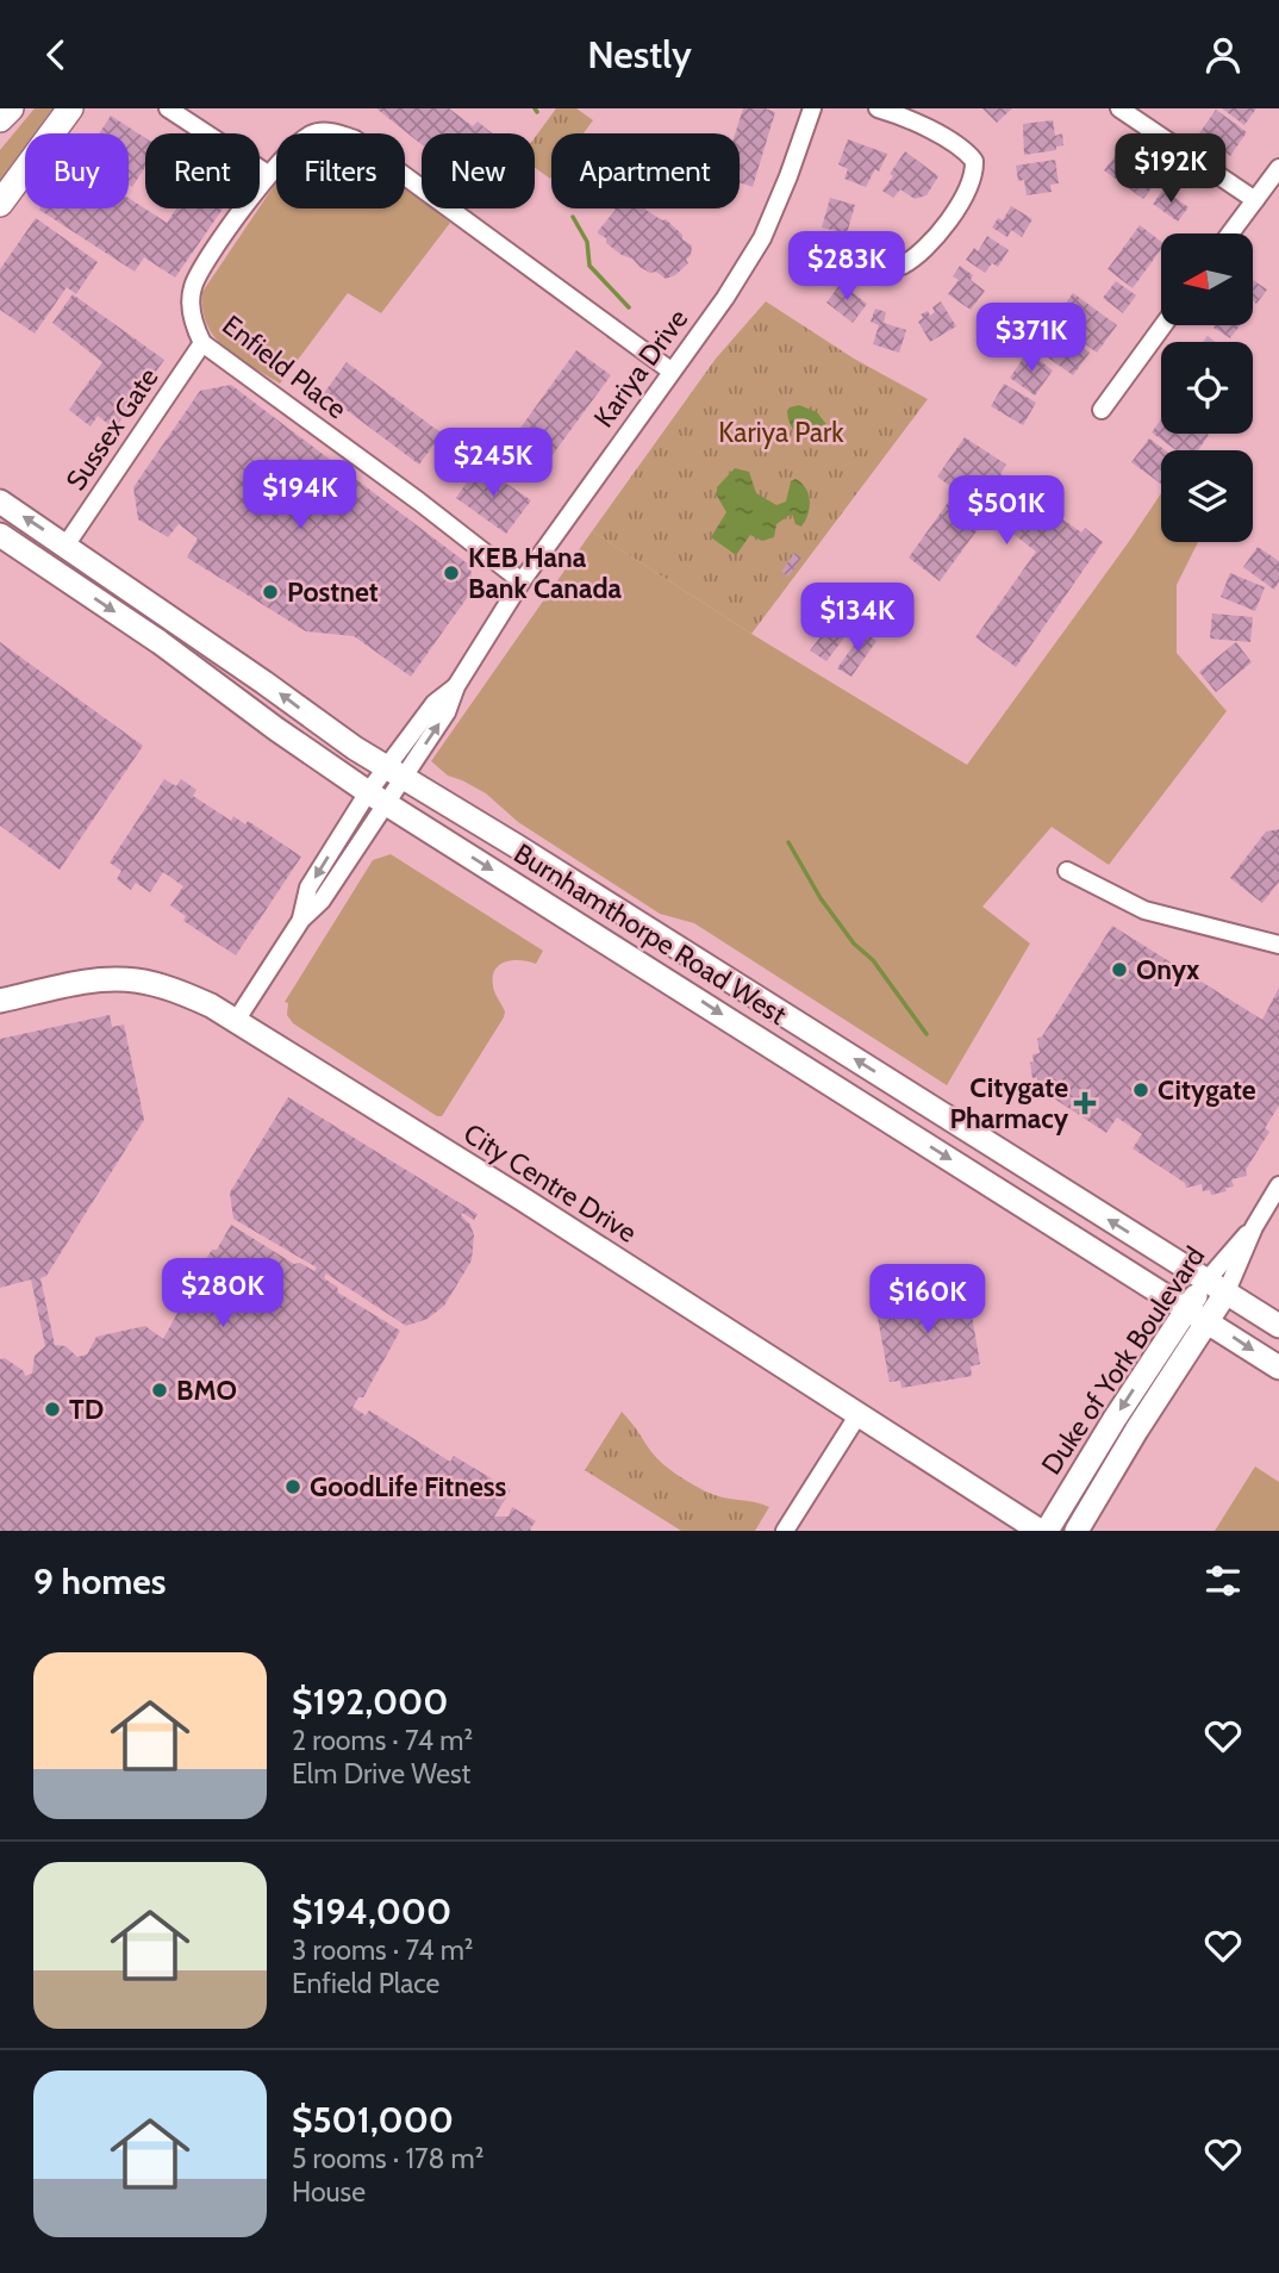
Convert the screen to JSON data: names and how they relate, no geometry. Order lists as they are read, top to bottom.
{
  "streets": {
    "main road": ["Burnhamthorpe Road West", "City Centre Drive", "Duke of York Boulevard"],
    "street": ["Enfield Place", "Kariya Drive", "Sussex Gate"]
  },
  "crossings": [
    ["Enfield Place", "Kariya Drive"],
    ["Enfield Place", "Sussex Gate"],
    ["Kariya Drive", "Burnhamthorpe Road West"],
    ["Kariya Drive", "City Centre Drive"],
    ["Sussex Gate", "Burnhamthorpe Road West"],
    ["Burnhamthorpe Road West", "Duke of York Boulevard"]
  ],
  "one_way": ["Duke of York Boulevard"],
  "parks": ["Kariya Park"],
  "places": {
    "other": [
      "KEB Hana Bank Canada",
      "Postnet",
      "Onyx",
      "Citygate",
      "BMO",
      "TD",
      "GoodLife Fitness"
    ],
    "health": ["Citygate Pharmacy"]
  },
  "north": "left",
  "page": {
    "header": "Nestly",
    "price": [
      "$192K",
      "$283K",
      "$371K",
      "$245K",
      "$194K",
      "$501K",
      "$134K",
      "$280K",
      "$160K"
    ],
    "chip": [
      "Buy",
      "Rent",
      "Filters",
      "New",
      "Apartment"
    ],
    "heading": "9 homes",
    "list": [
      {
        "name": "$192,000",
        "note": "2 rooms · 74 m² · Elm Drive West"
      },
      {
        "name": "$194,000",
        "note": "3 rooms · 74 m² · Enfield Place"
      },
      {
        "name": "$501,000",
        "note": "5 rooms · 178 m² · House"
      }
    ]
  }
}
